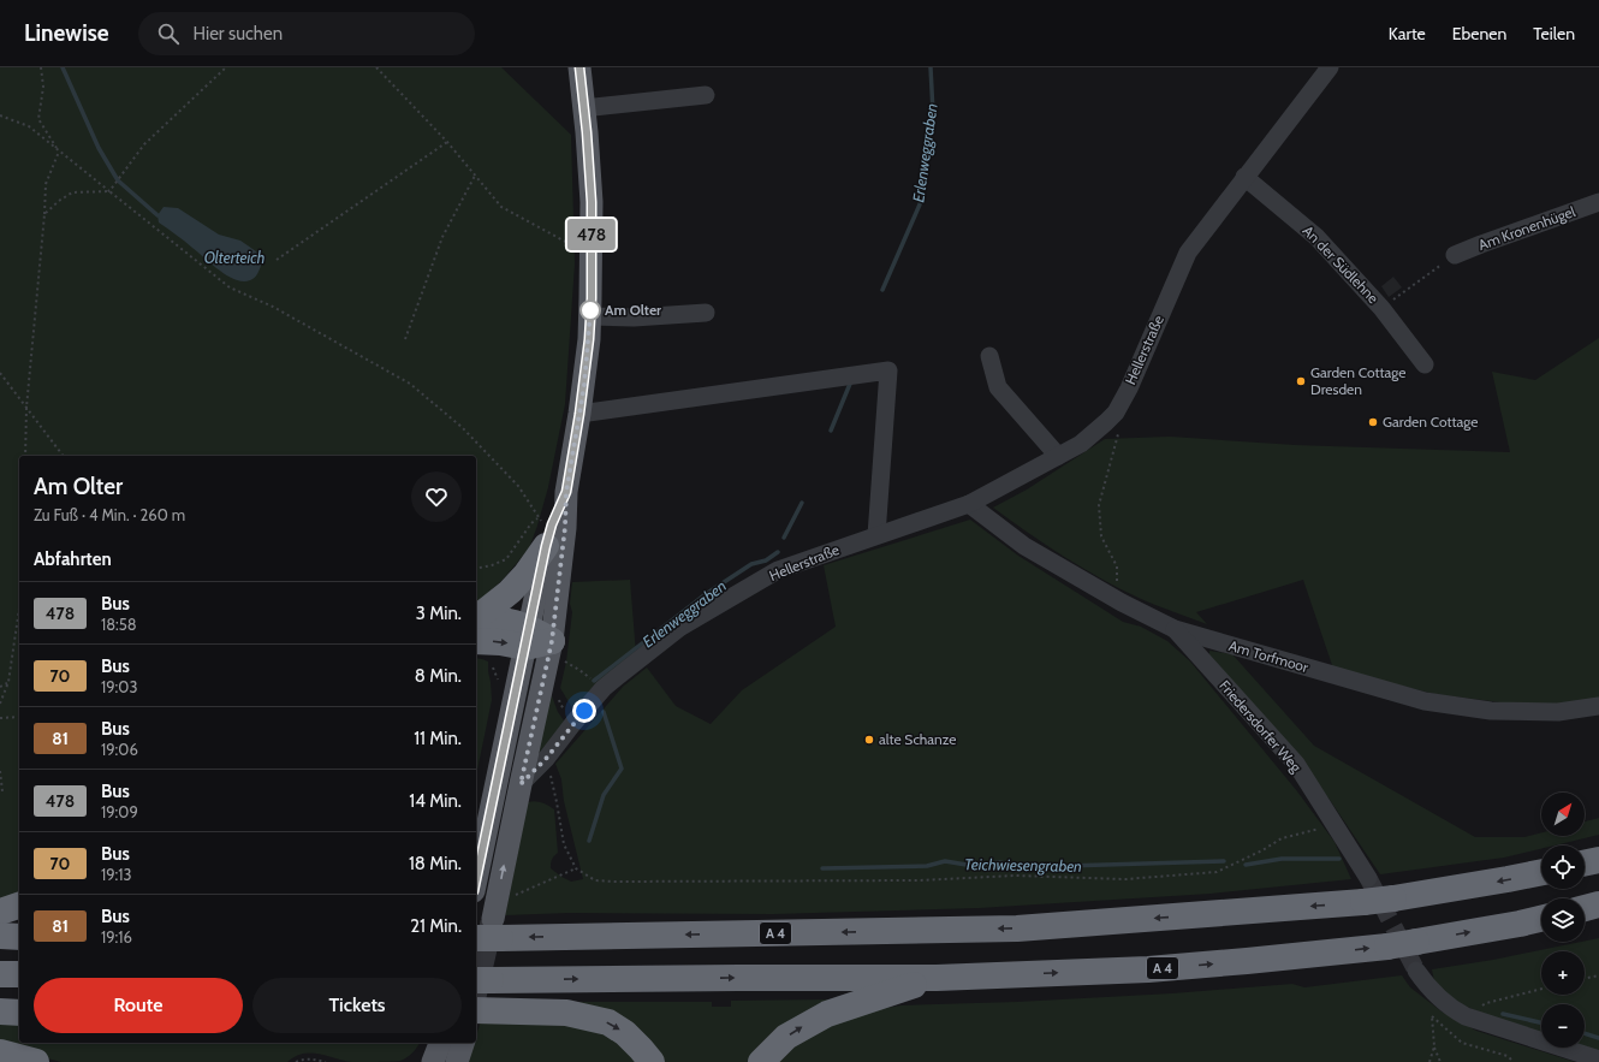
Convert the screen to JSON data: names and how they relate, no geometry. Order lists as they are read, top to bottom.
{
  "streets": {
    "highway": ["A 4"],
    "street": [
      "Am Kronenhügel",
      "An der Südlehne",
      "Hellerstraße",
      "Am Torfmoor",
      "Friedersdorfer Weg"
    ]
  },
  "crossings": [
    ["An der Südlehne", "Hellerstraße"],
    ["Hellerstraße", "Am Torfmoor"],
    ["Am Torfmoor", "Friedersdorfer Weg"],
    ["Friedersdorfer Weg", "A 4"]
  ],
  "water": ["Erlenweggraben", "Olterteich", "Teichwiesengraben"],
  "places": [
    "Am Olter",
    "Garden Cottage Dresden",
    "Garden Cottage",
    "alte Schanze"
  ],
  "lines": ["bus line 478"],
  "north": "top right",
  "page": {
    "header": "Linewise",
    "search": "Hier suchen",
    "nav": ["Karte", "Ebenen", "Teilen"],
    "on_map": "478",
    "heading": [
      ["Am Olter", "Zu Fuß · 4 Min. · 260 m"],
      "Abfahrten"
    ],
    "list": [
      {
        "mark": "478",
        "name": "Bus",
        "note": "18:58",
        "value": "3 Min."
      },
      {
        "mark": "70",
        "name": "Bus",
        "note": "19:03",
        "value": "8 Min."
      },
      {
        "mark": "81",
        "name": "Bus",
        "note": "19:06",
        "value": "11 Min."
      },
      {
        "mark": "478",
        "name": "Bus",
        "note": "19:09",
        "value": "14 Min."
      },
      {
        "mark": "70",
        "name": "Bus",
        "note": "19:13",
        "value": "18 Min."
      },
      {
        "mark": "81",
        "name": "Bus",
        "note": "19:16",
        "value": "21 Min."
      }
    ],
    "map_buttons": ["+", "−"],
    "buttons": ["Route", "Tickets"]
  }
}
